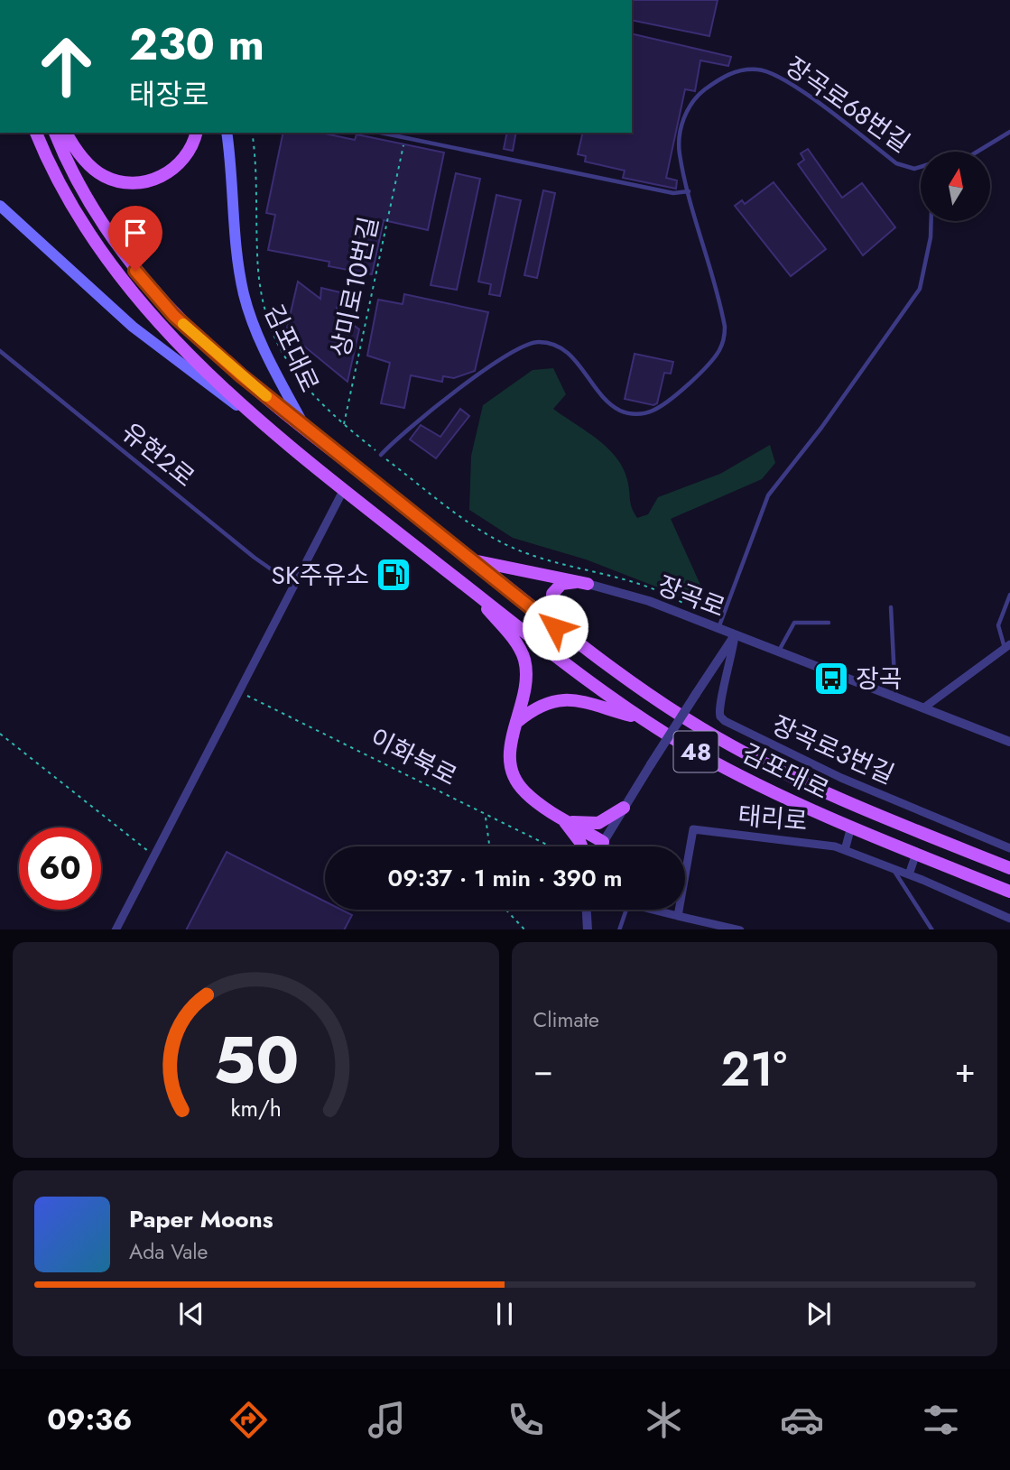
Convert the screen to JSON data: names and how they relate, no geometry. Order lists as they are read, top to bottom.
{
  "streets": {
    "main road": ["김포대로", "48"],
    "street": ["장곡로", "장곡로3번길", "태리로"],
    "lane": ["장곡로68번길", "유현2로"],
    "path": ["상미로10번길", "이화북로"]
  },
  "crossings": [
    ["김포대로", "48"],
    ["장곡로", "장곡로3번길"]
  ],
  "places": {
    "fuel station": ["SK주유소"],
    "bus stop": ["장곡"]
  },
  "north": "top",
  "page": {
    "turn": ["230 m", "태장로"],
    "limit": "60",
    "trip": "09:37 · 1 min · 390 m",
    "tile": "Climate",
    "heat": ["−", "21°", "+"],
    "song": ["Paper Moons", "Ada Vale"],
    "tabs": "09:36",
    "gauge": ["50", "km/h"]
  }
}
